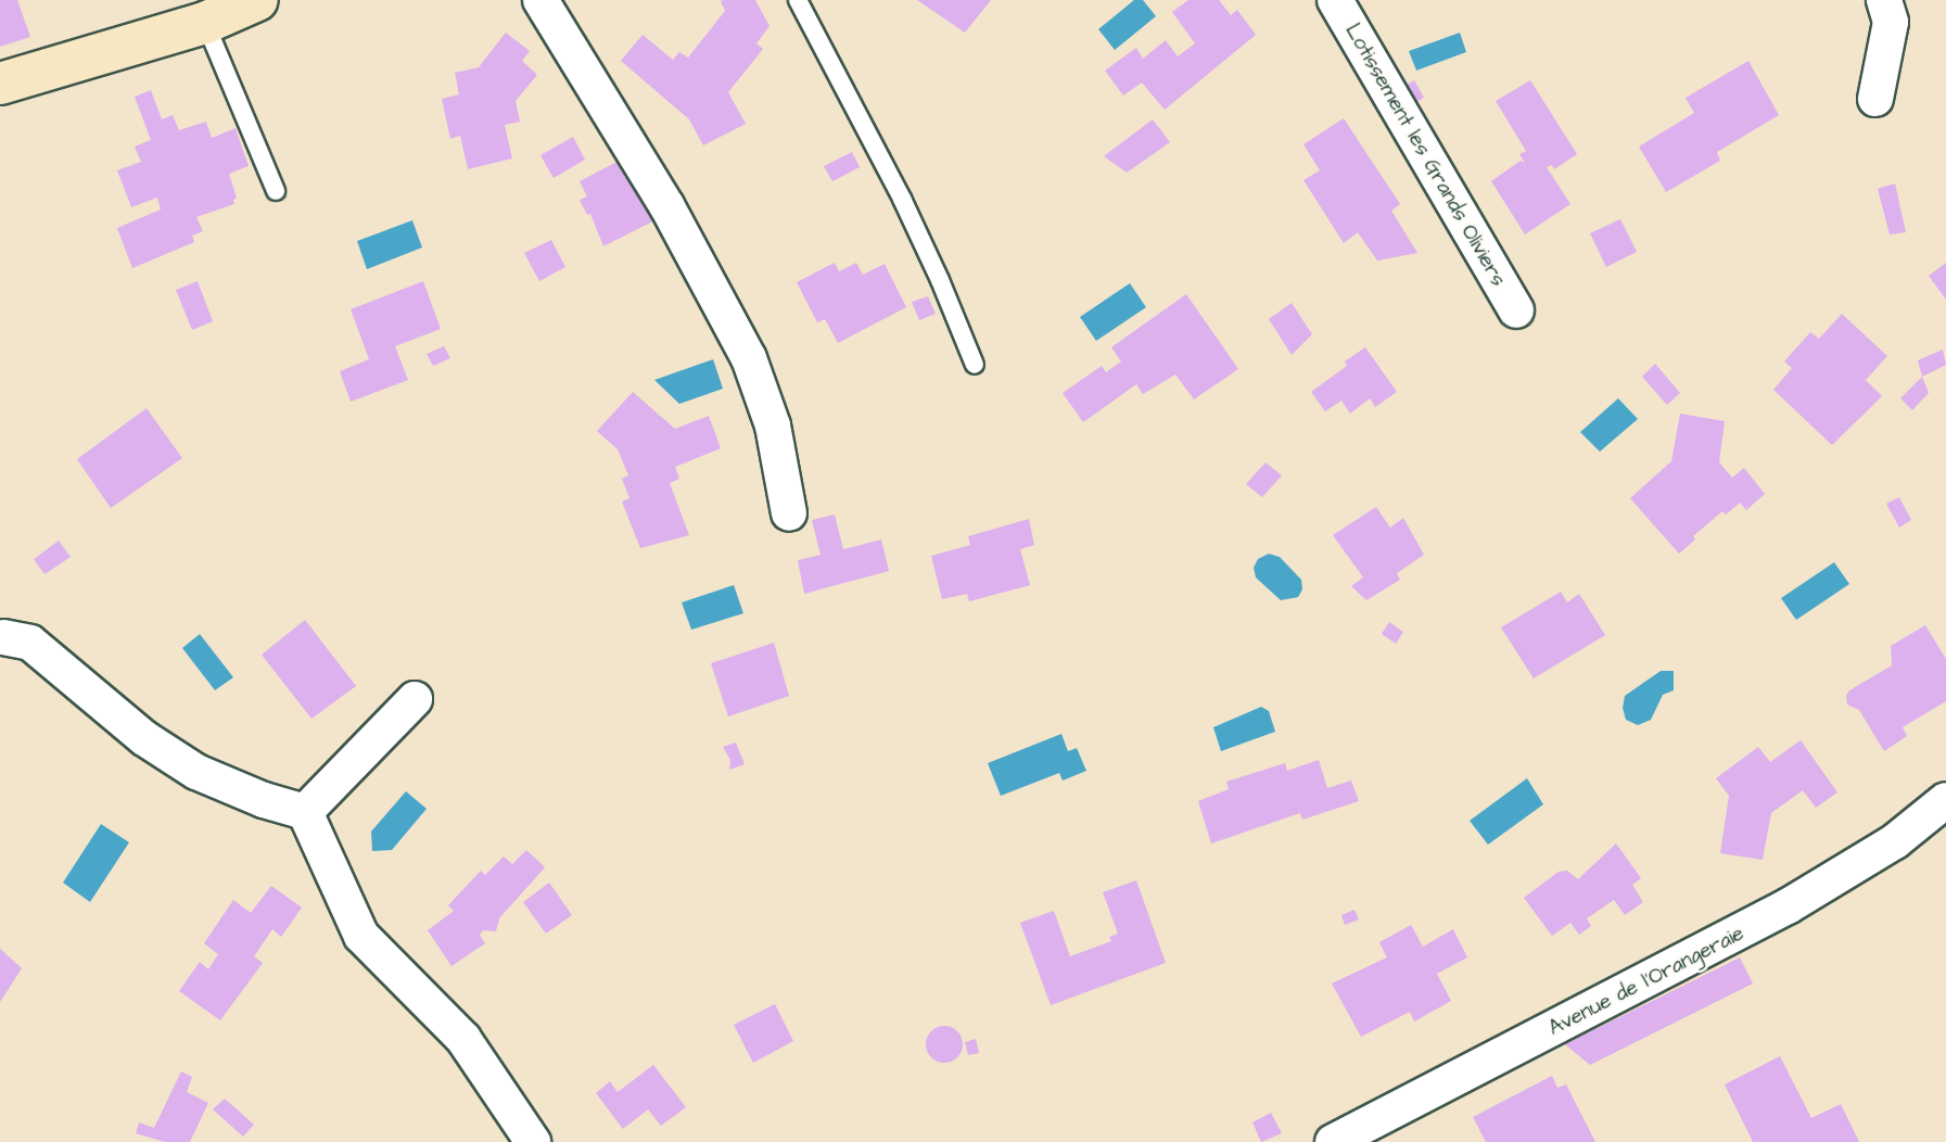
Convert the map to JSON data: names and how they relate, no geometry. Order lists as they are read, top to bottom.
{
  "streets": {
    "street": ["Lotissement les Grands Oliviers", "Avenue de l'Orangeraie"]
  }
}
